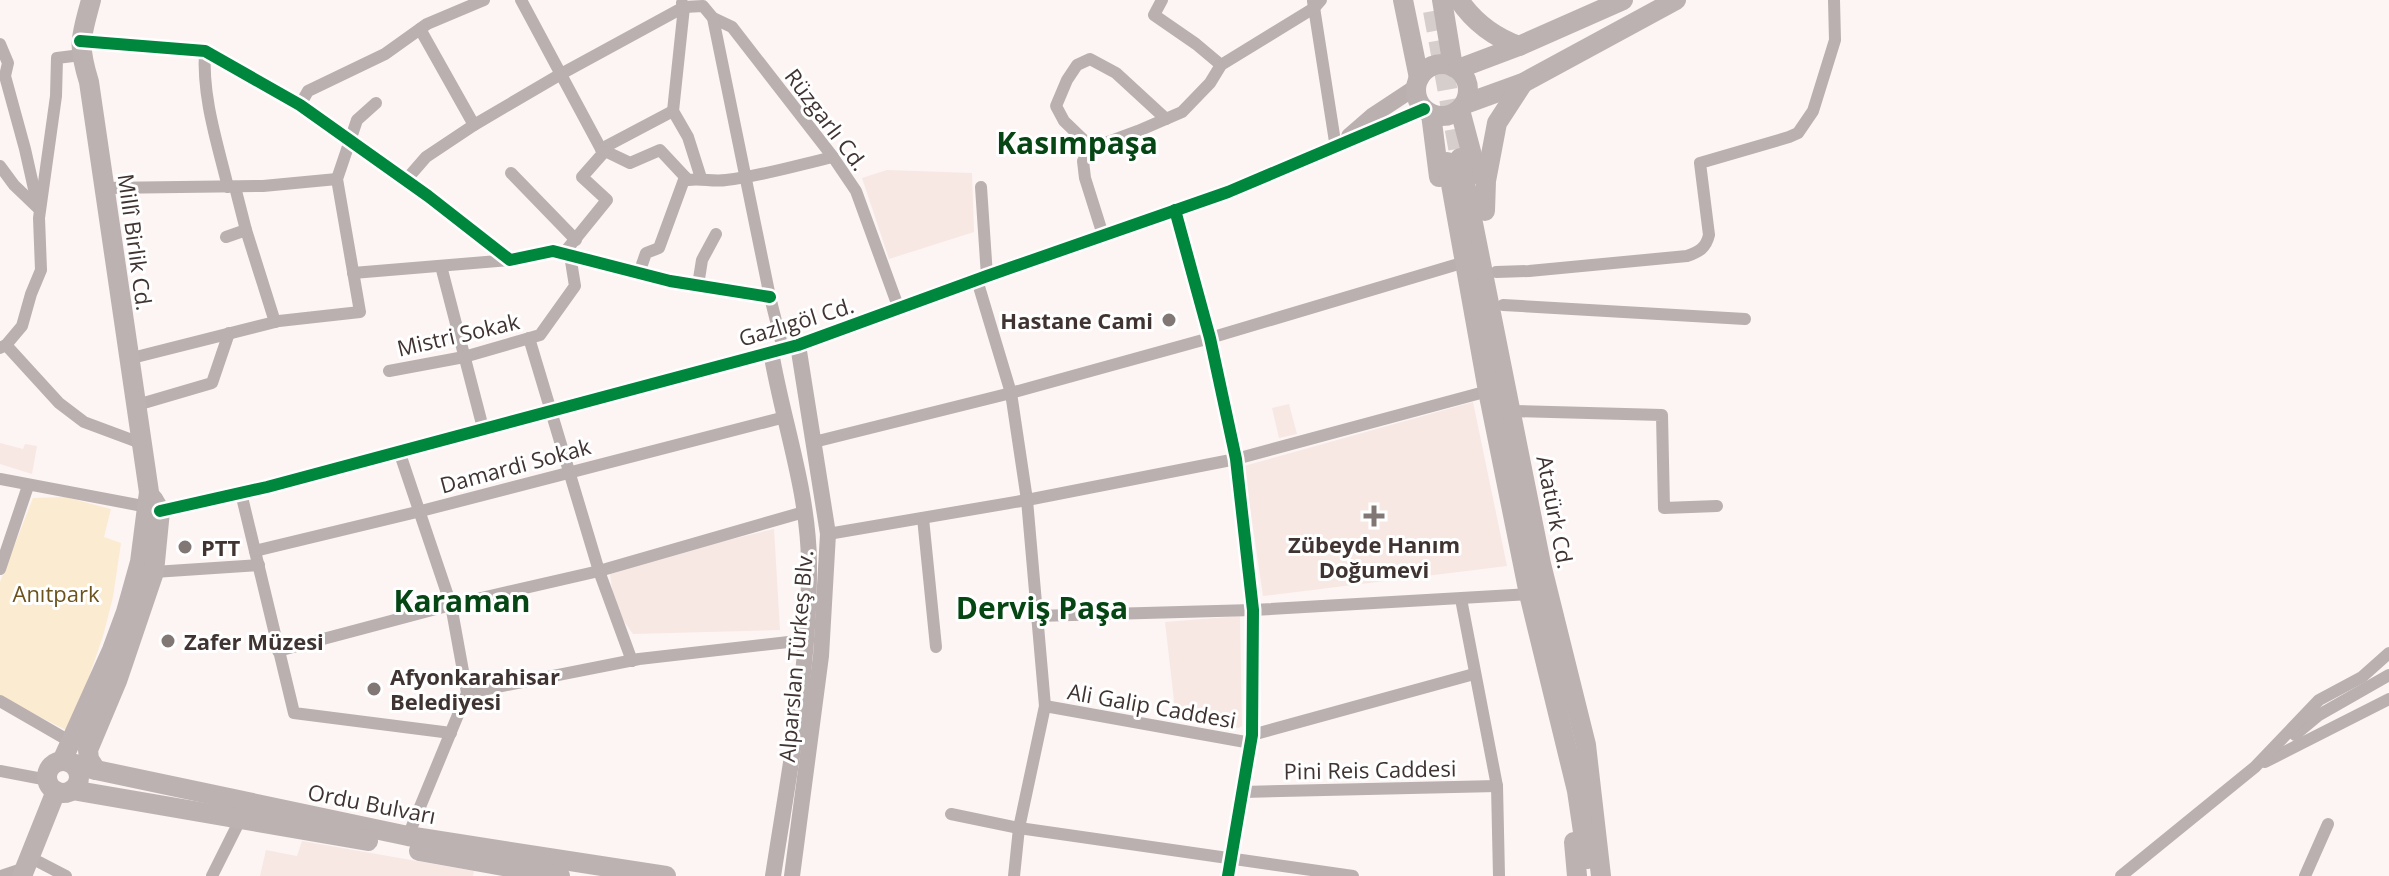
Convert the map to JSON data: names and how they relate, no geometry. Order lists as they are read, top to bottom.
{
  "streets": {
    "main road": ["Millî Birlik Cd.", "Atatürk Cd.", "Ordu Bulvarı"],
    "street": [
      "Rüzgarlı Cd.",
      "Gazlıgöl Cd.",
      "Mistri Sokak",
      "Damardi Sokak",
      "Alparslan Türkeş Blv.",
      "Ali Galip Caddesi",
      "Pini Reis Caddesi"
    ]
  },
  "crossings": [
    ["Rüzgarlı Cd.", "Gazlıgöl Cd."],
    ["Millî Birlik Cd.", "Gazlıgöl Cd."],
    ["Millî Birlik Cd.", "Ordu Bulvarı"],
    ["Gazlıgöl Cd.", "Alparslan Türkeş Blv."],
    ["Damardi Sokak", "Alparslan Türkeş Blv."]
  ],
  "districts": ["Kasımpaşa", "Karaman", "Derviş Paşa"],
  "parks": ["Anıtpark"],
  "places": {
    "other": [
      "Hastane Cami",
      "PTT",
      "Zafer Müzesi",
      "Afyonkarahisar Belediyesi"
    ],
    "health": ["Zübeyde Hanım Doğumevi"]
  }
}
